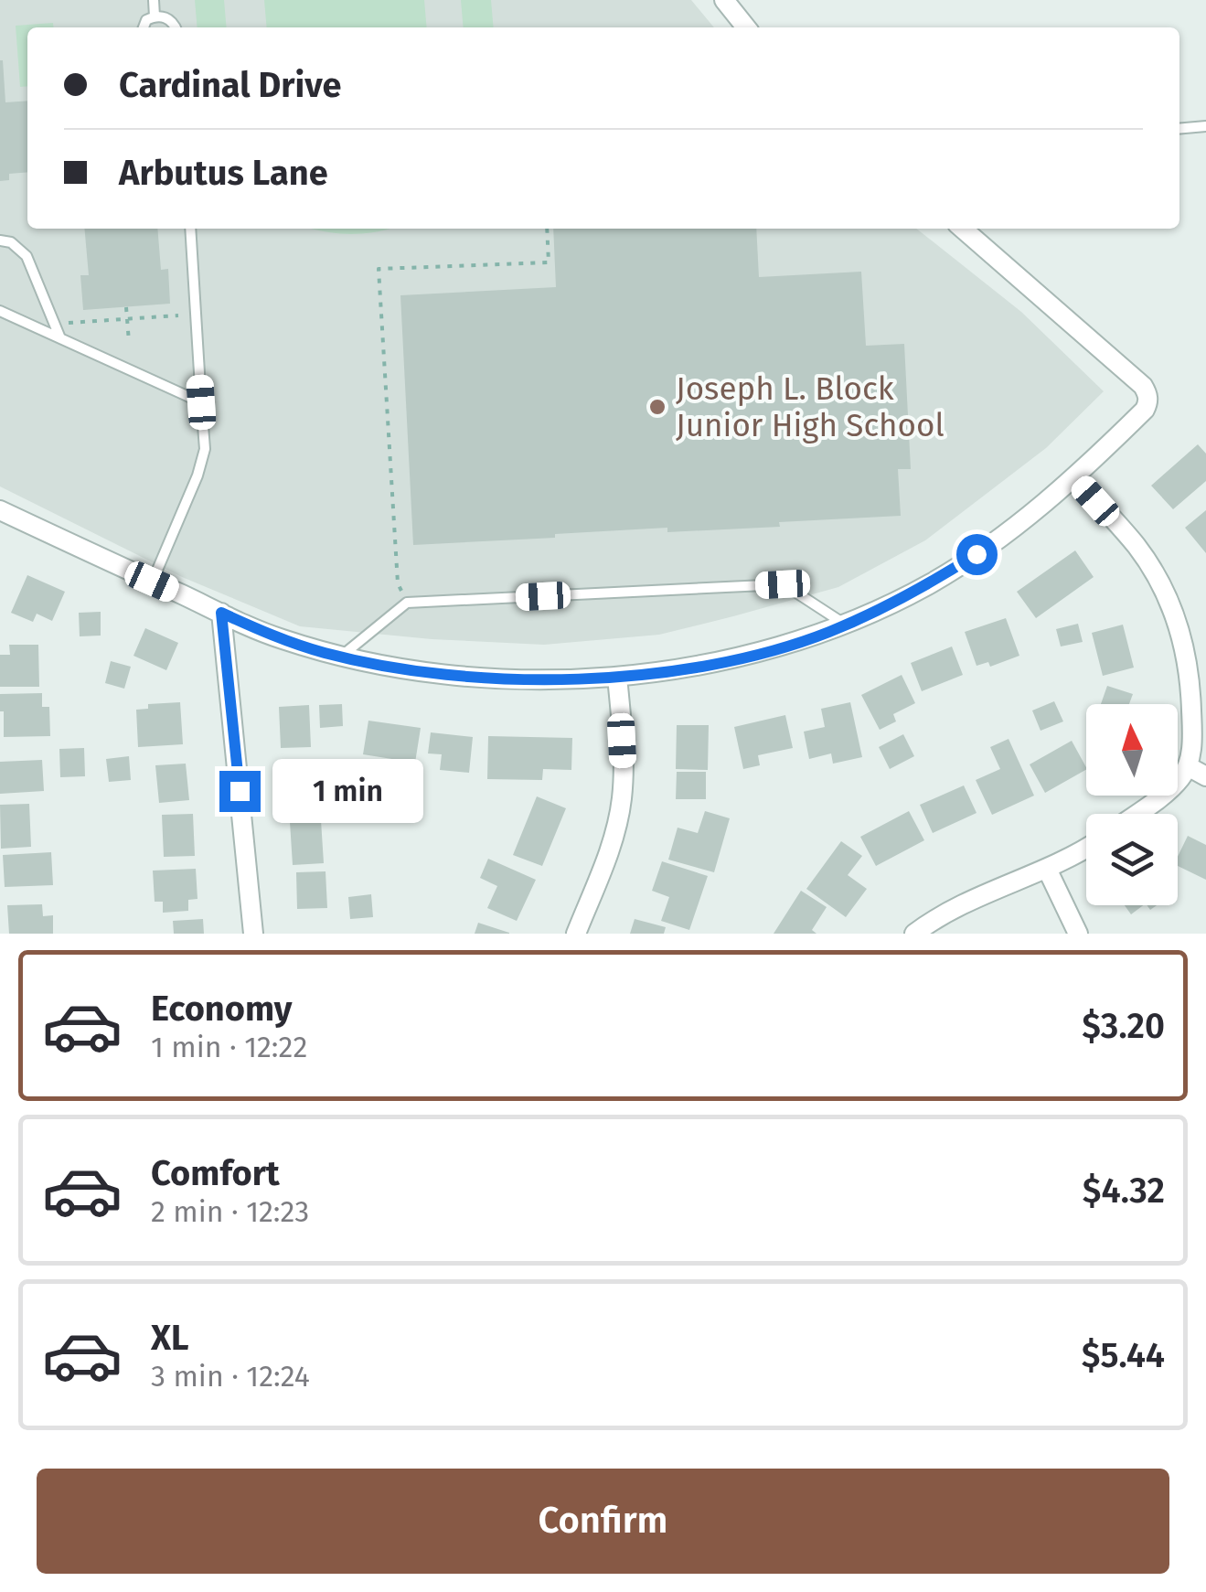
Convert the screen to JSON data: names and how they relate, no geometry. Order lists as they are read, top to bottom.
{
  "places": ["Joseph L. Block Junior High School"],
  "north": "top",
  "page": {
    "banner": ["Cardinal Drive", "Arbutus Lane"],
    "bubble": "1 min",
    "list": [
      {
        "name": "Economy",
        "note": "1 min · 12:22",
        "value": "$3.20"
      },
      {
        "name": "Comfort",
        "note": "2 min · 12:23",
        "value": "$4.32"
      },
      {
        "name": "XL",
        "note": "3 min · 12:24",
        "value": "$5.44"
      }
    ],
    "buttons": "Confirm"
  }
}
